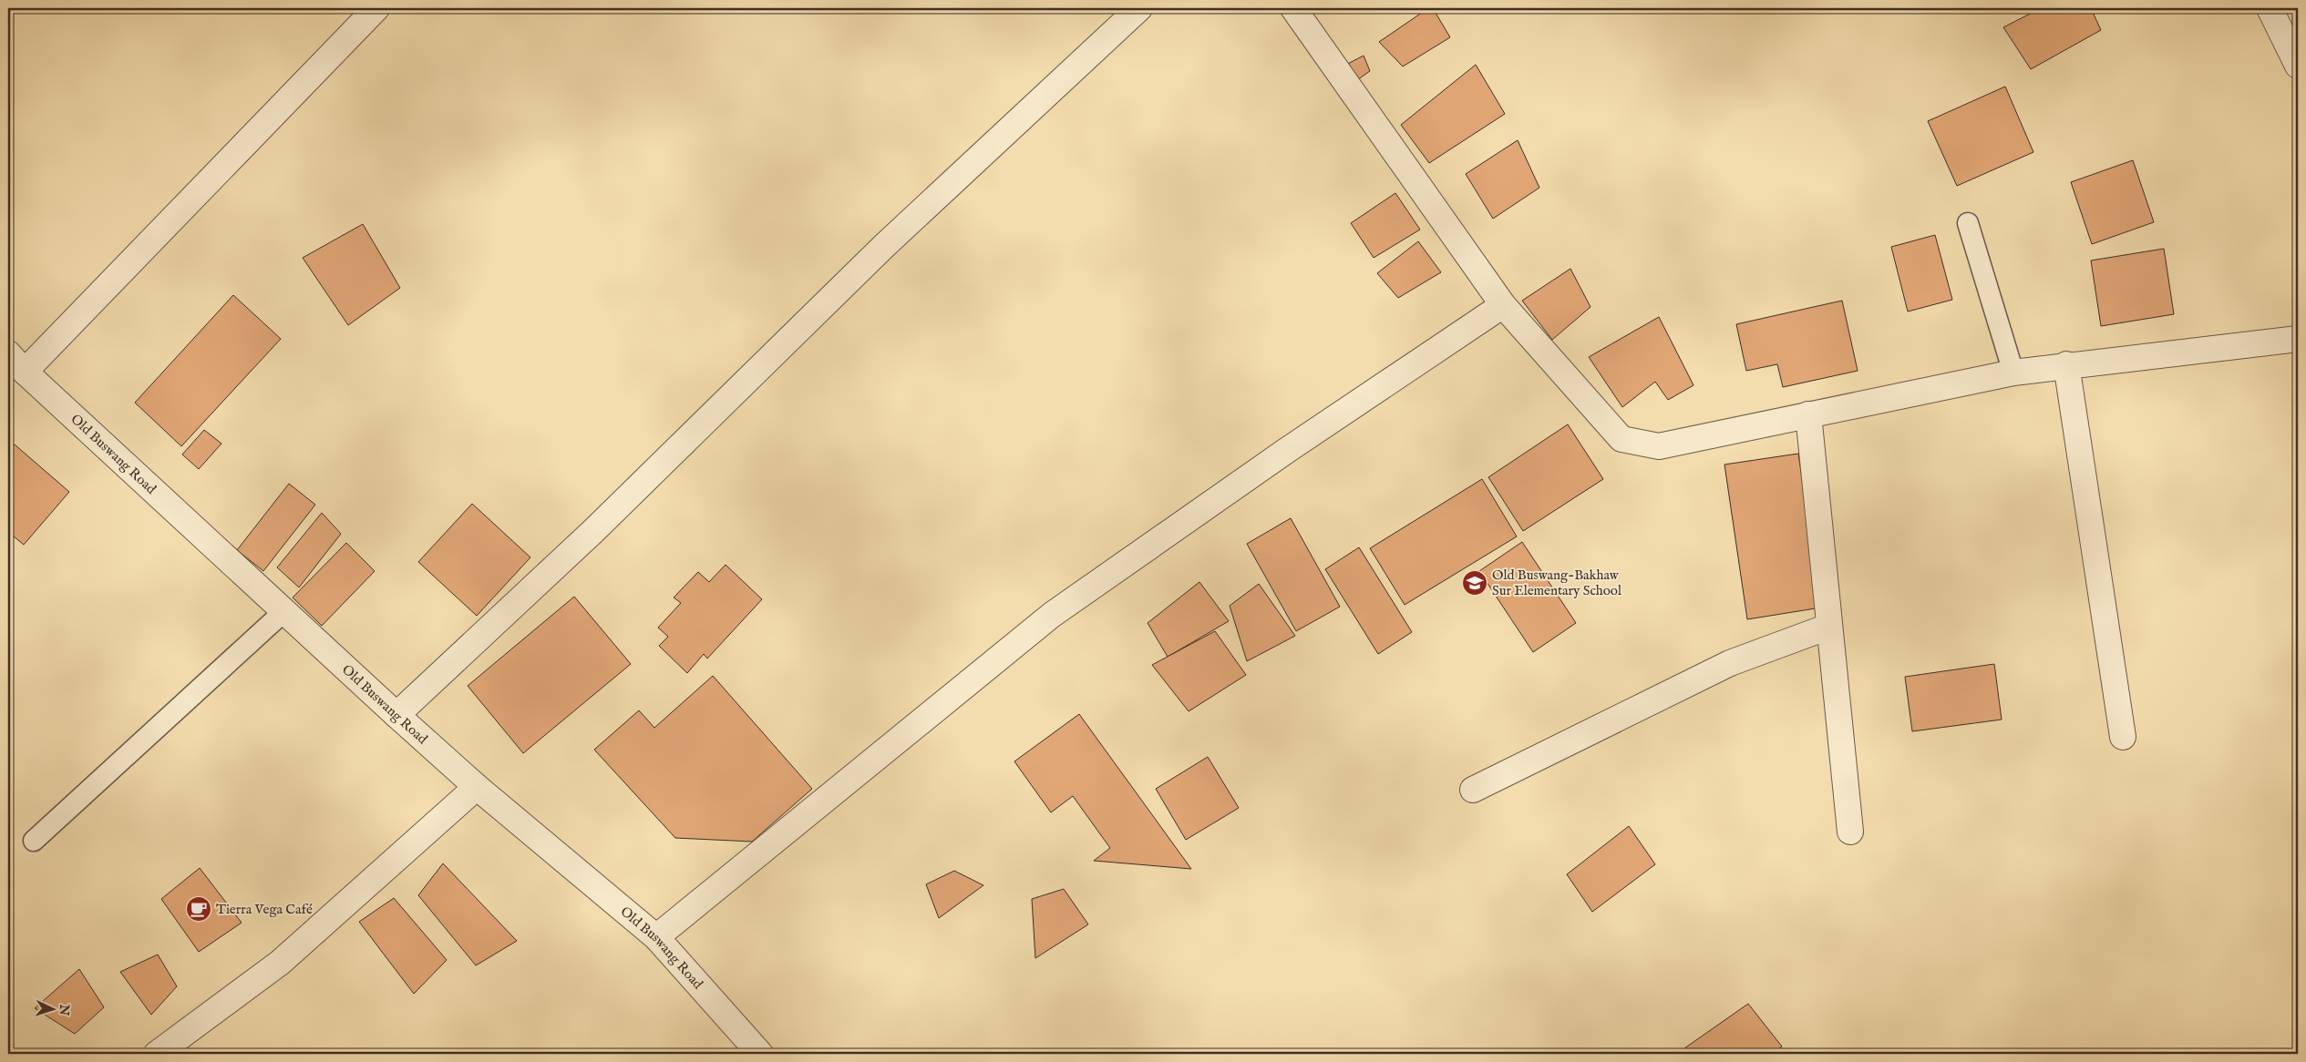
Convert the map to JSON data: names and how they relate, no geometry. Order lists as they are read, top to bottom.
{
  "streets": {
    "street": ["Old Buswang Road"]
  },
  "places": {
    "school or university": ["Old Buswang-Bakhaw Sur Elementary School"],
    "cafe": ["Tierra Vega Café"]
  },
  "north": "right"
}
